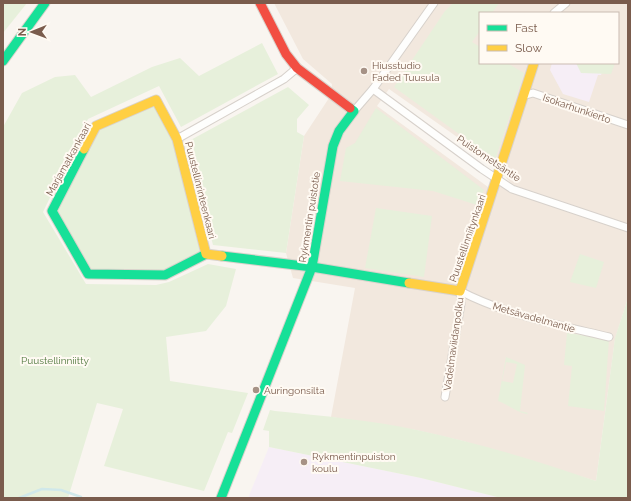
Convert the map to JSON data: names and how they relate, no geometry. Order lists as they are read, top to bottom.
{
  "streets": {
    "street": [
      "Isokarhunkierto",
      "Puistometsäntie",
      "Marjamatkankaari",
      "Puustellinrinteenkaari",
      "Rykmentin puistotie",
      "Puustellinniitynkaari",
      "Metsävadelmantie",
      "Vadelmaviidanpolku"
    ]
  },
  "crossings": [
    ["Isokarhunkierto", "Puustellinniitynkaari"],
    ["Puistometsäntie", "Rykmentin puistotie"],
    ["Puistometsäntie", "Puustellinniitynkaari"],
    ["Marjamatkankaari", "Puustellinrinteenkaari"],
    ["Puustellinrinteenkaari", "Rykmentin puistotie"],
    ["Puustellinrinteenkaari", "Puustellinniitynkaari"],
    ["Rykmentin puistotie", "Puustellinniitynkaari"],
    ["Puustellinniitynkaari", "Metsävadelmantie"],
    ["Puustellinniitynkaari", "Vadelmaviidanpolku"],
    ["Metsävadelmantie", "Vadelmaviidanpolku"]
  ],
  "parks": ["Puustellinniitty"],
  "places": ["Hiusstudio Faded Tuusula", "Auringonsilta", "Rykmentinpuiston koulu"],
  "legend": ["Fast", "Slow"],
  "north": "left"
}
